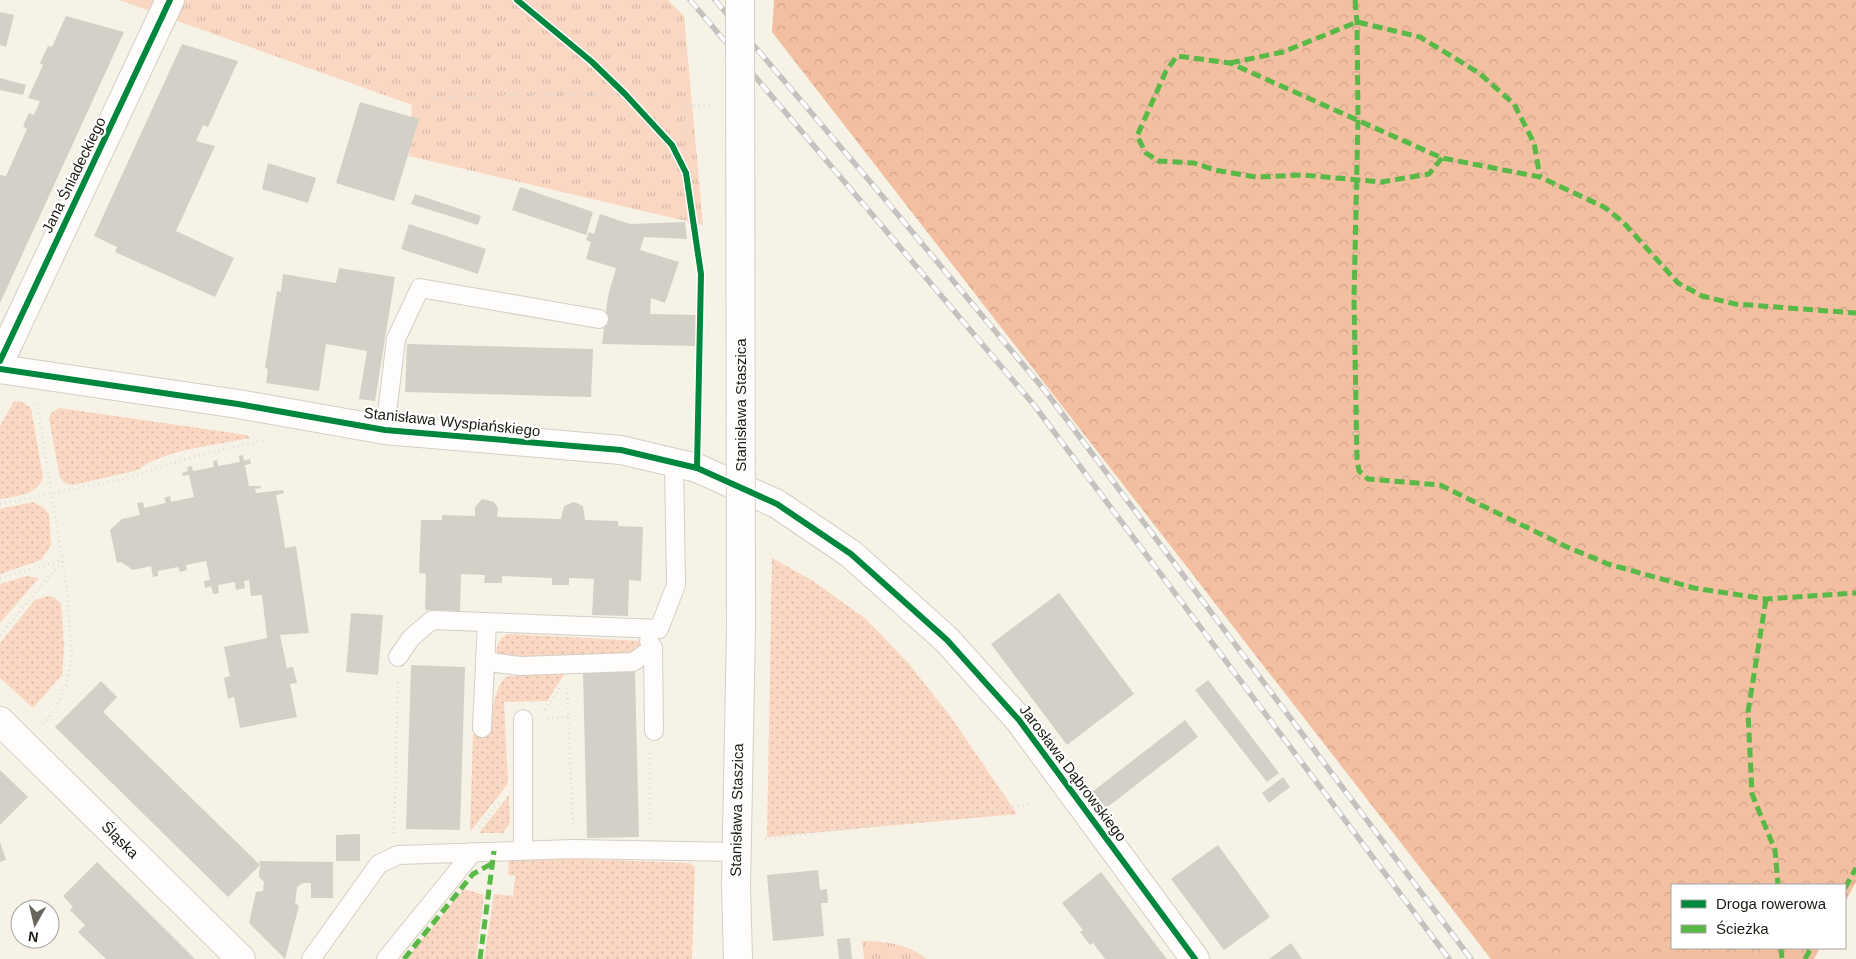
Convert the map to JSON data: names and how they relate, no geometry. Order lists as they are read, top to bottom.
{
  "streets": {
    "street": [
      "Jana Śniadeckiego",
      "Stanisława Staszica",
      "Stanisława Wyspiańskiego",
      "Jarosława Dąbrowskiego",
      "Śląska"
    ]
  },
  "crossings": [
    ["Stanisława Wyspiańskiego", "Jarosława Dąbrowskiego"]
  ],
  "legend": ["Droga rowerowa", "Ścieżka"],
  "north": "bottom"
}
